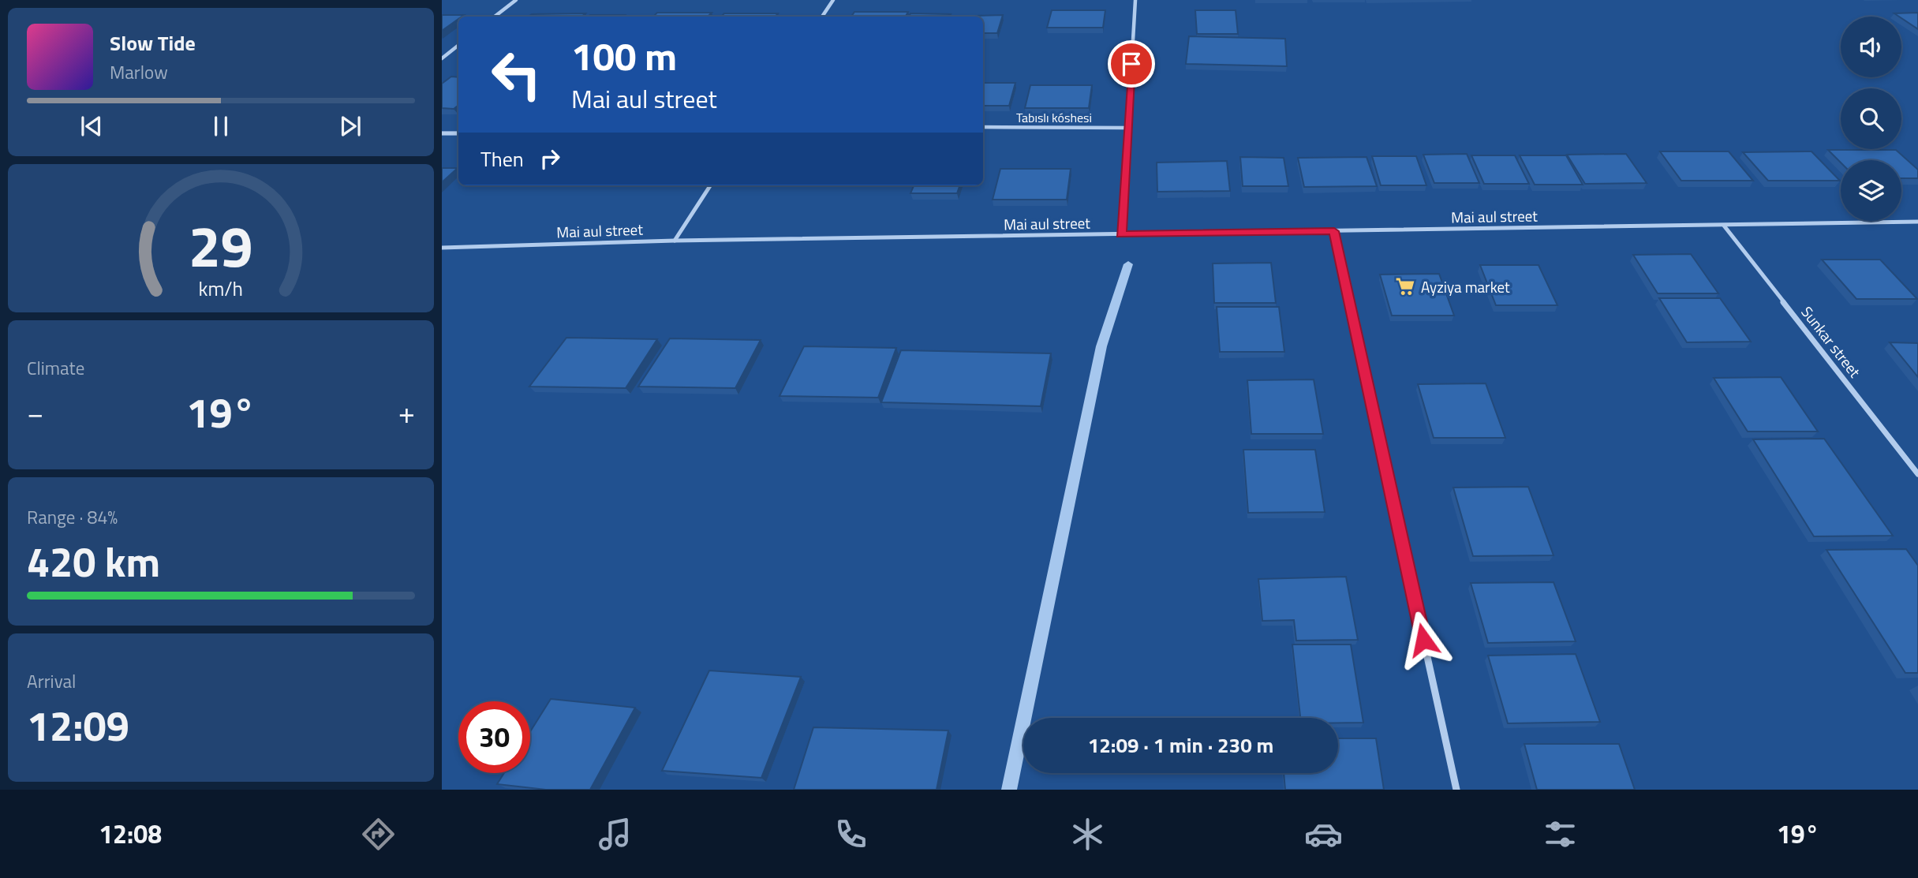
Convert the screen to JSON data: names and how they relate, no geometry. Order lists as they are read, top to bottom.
{
  "streets": {
    "street": ["Tabıslı kóshesi", "Mai aul street", "Sunkar street"]
  },
  "crossings": [
    ["Mai aul street", "Sunkar street"]
  ],
  "places": {
    "supermarket": ["Ayziya market"]
  },
  "page": {
    "turn": ["100 m", "Mai aul street"],
    "song": ["Slow Tide", "Marlow"],
    "then": "Then",
    "tile": [
      "Climate",
      ["Range · 84%", "420 km"],
      ["Arrival", "12:09"]
    ],
    "heat": ["−", "19°", "+"],
    "limit": "30",
    "trip": "12:09 · 1 min · 230 m",
    "tabs": ["12:08", "19°"],
    "gauge": ["29", "km/h"]
  }
}
